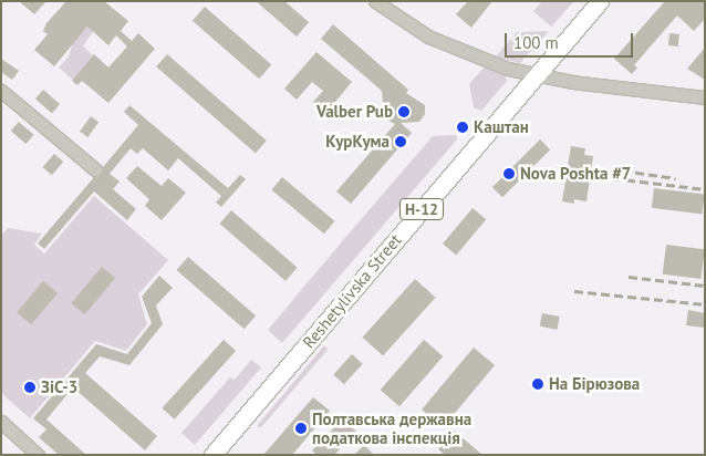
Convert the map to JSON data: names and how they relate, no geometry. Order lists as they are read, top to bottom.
{
  "streets": {
    "main road": ["Н-12", "Reshetylivska Street"]
  },
  "places": [
    "Valber Pub",
    "Каштан",
    "КурКума",
    "Nova Poshta #7",
    "На Бірюзова",
    "ЗіС-3",
    "Полтавська державна податкова інспекція"
  ],
  "scale_bar": "100 m"
}
